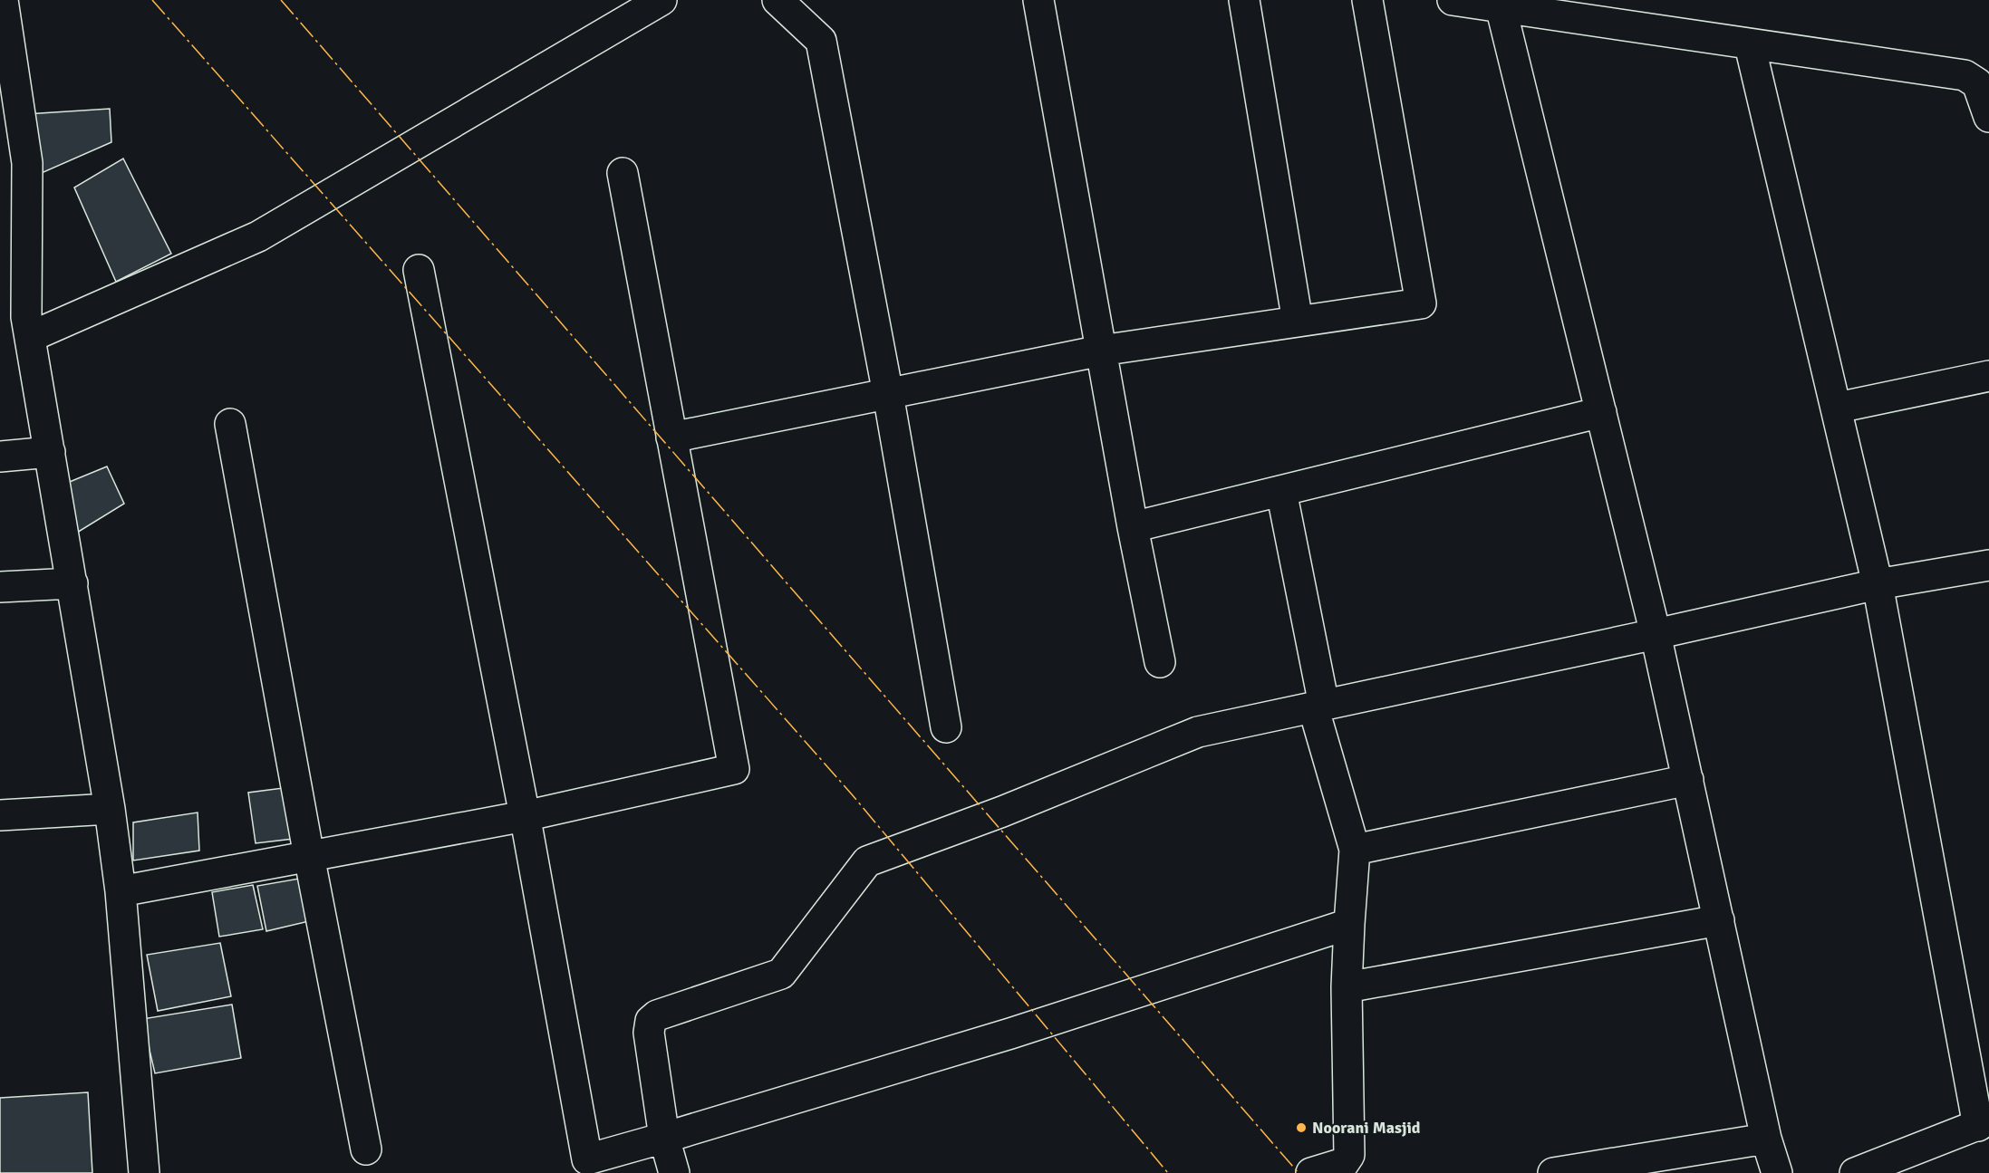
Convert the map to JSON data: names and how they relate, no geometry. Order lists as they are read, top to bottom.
{
  "places": ["Noorani Masjid"]
}
